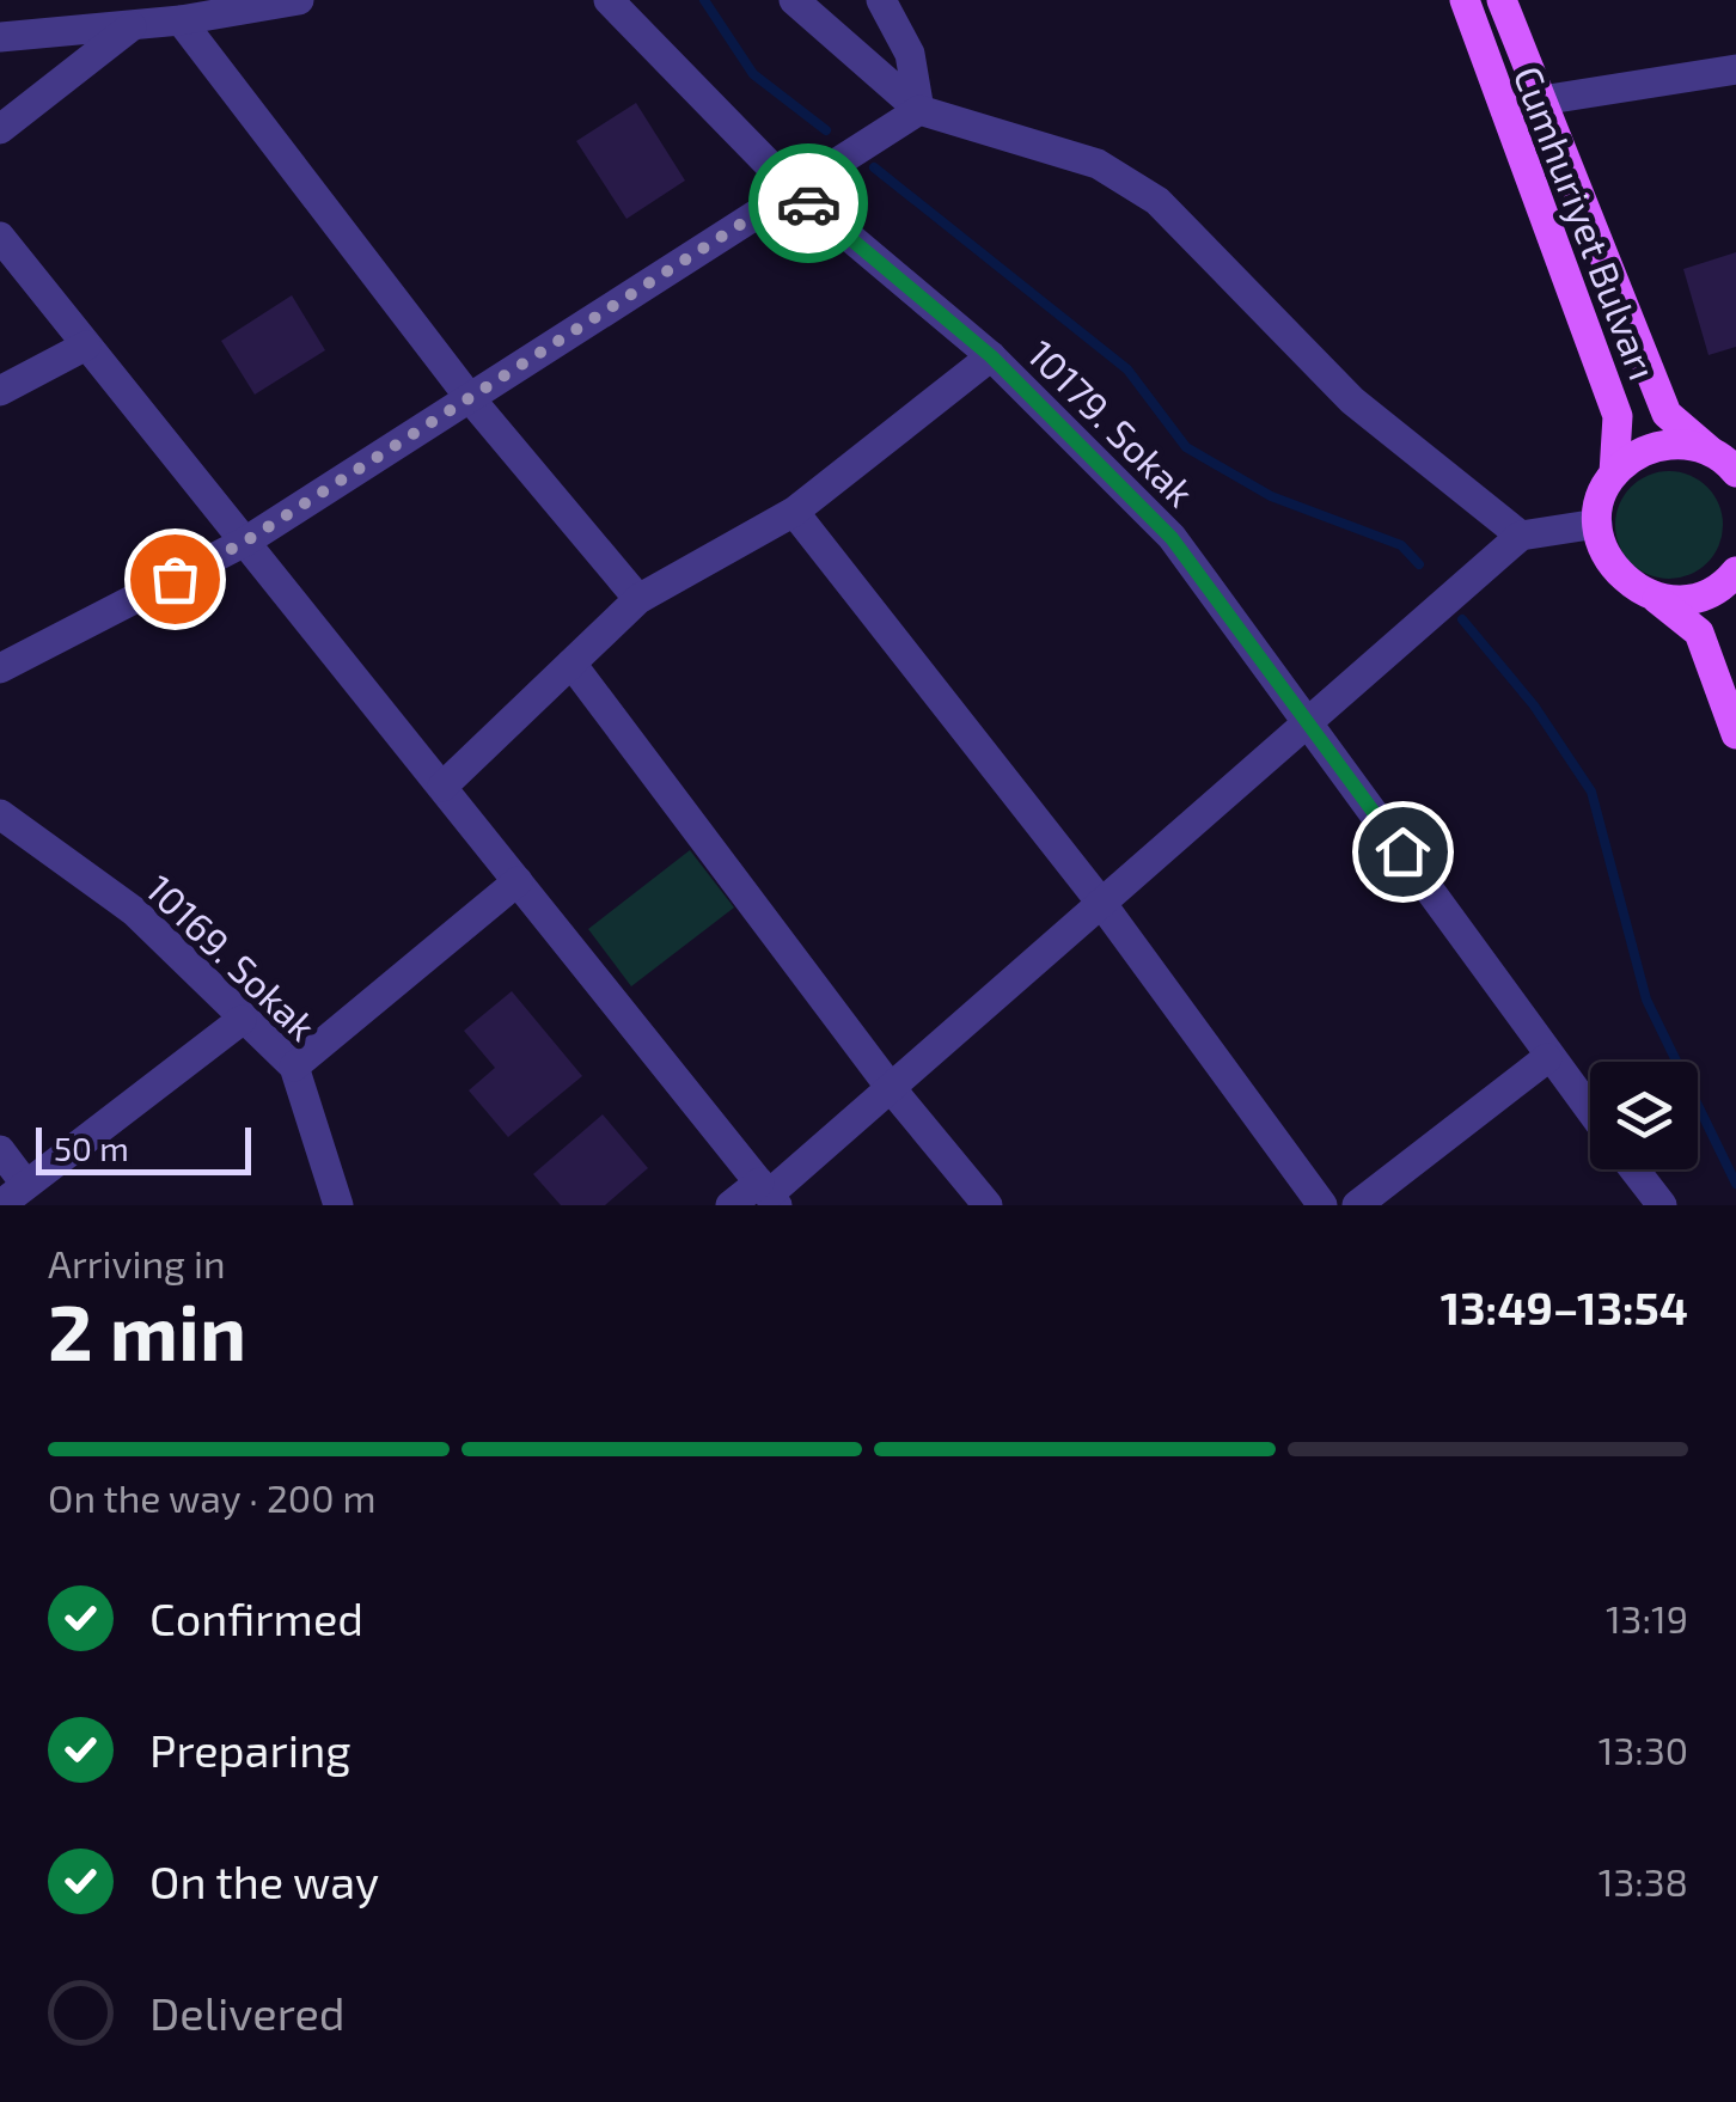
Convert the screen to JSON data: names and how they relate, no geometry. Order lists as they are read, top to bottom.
{
  "streets": {
    "main road": ["Cumhuriyet Bulvarı"],
    "street": ["10179. Sokak", "10169. Sokak"]
  },
  "scale_bar": "50 m",
  "page": {
    "scale": "50 m",
    "heading": ["2 min", "Arriving in", "13:49–13:54"],
    "bar": "On the way · 200 m",
    "list": [
      ["Confirmed", "13:19"],
      ["Preparing", "13:30"],
      ["On the way", "13:38"],
      "Delivered"
    ]
  }
}
